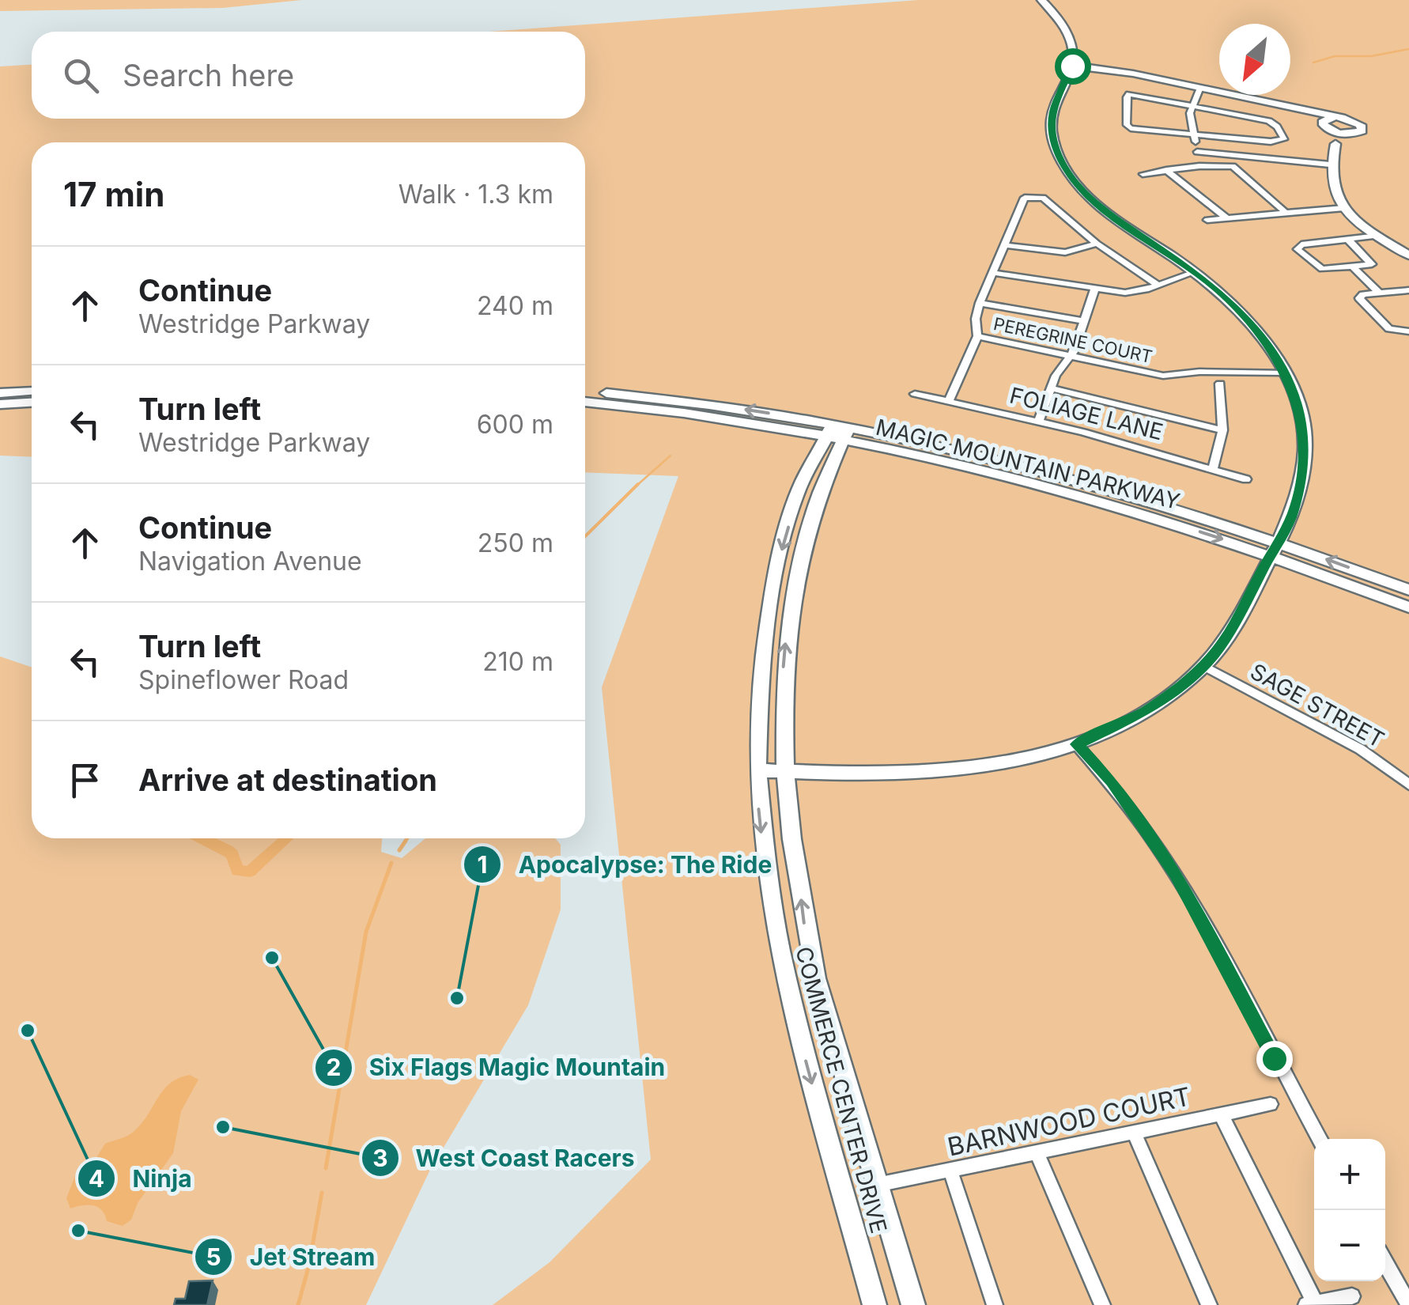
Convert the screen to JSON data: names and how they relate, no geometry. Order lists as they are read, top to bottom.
{
  "streets": {
    "street": [
      "PEREGRINE COURT",
      "FOLIAGE LANE",
      "MAGIC MOUNTAIN PARKWAY",
      "SAGE STREET",
      "COMMERCE CENTER DRIVE",
      "BARNWOOD COURT"
    ]
  },
  "crossings": [
    ["MAGIC MOUNTAIN PARKWAY", "COMMERCE CENTER DRIVE"],
    ["COMMERCE CENTER DRIVE", "BARNWOOD COURT"]
  ],
  "places": [
    "Six Flags Magic Mountain",
    "Apocalypse: The Ride",
    "Ninja",
    "West Coast Racers",
    "Jet Stream"
  ],
  "north": "bottom left",
  "page": {
    "search": "Search here",
    "heading": ["17 min", "Walk · 1.3 km"],
    "list": [
      ["Continue", "Westridge Parkway", "240 m"],
      ["Turn left", "Westridge Parkway", "600 m"],
      ["Continue", "Navigation Avenue", "250 m"],
      ["Turn left", "Spineflower Road", "210 m"],
      "Arrive at destination"
    ],
    "map_buttons": ["+", "−"]
  }
}
